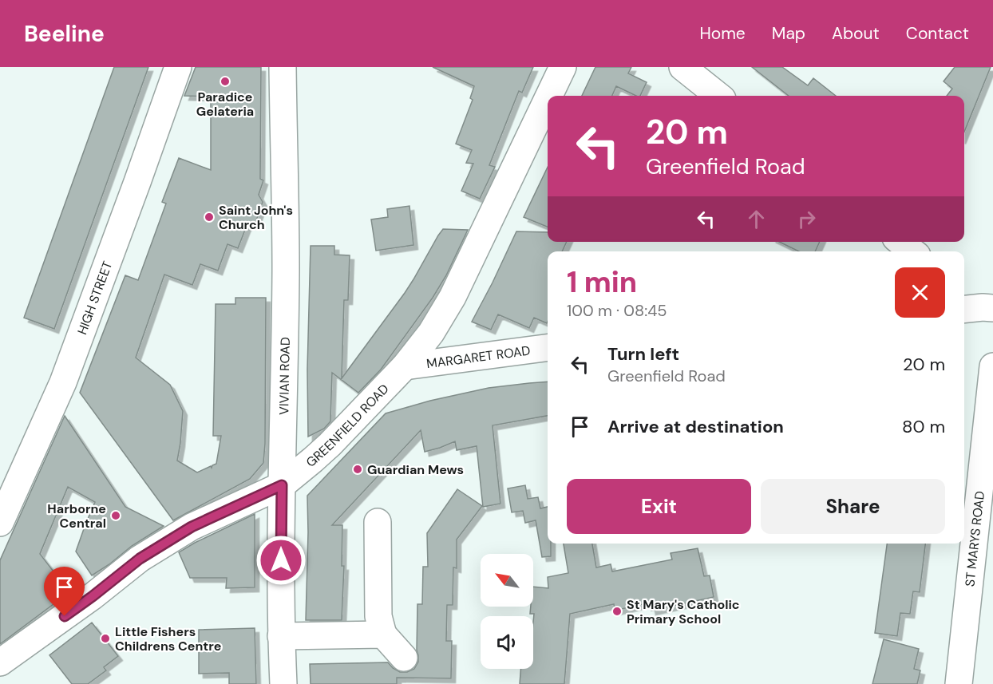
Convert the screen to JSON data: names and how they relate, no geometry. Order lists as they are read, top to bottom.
{
  "streets": {
    "street": [
      "HIGH STREET",
      "MARGARET ROAD",
      "VIVIAN ROAD",
      "GREENFIELD ROAD",
      "ST MARYS ROAD"
    ]
  },
  "crossings": [
    ["MARGARET ROAD", "GREENFIELD ROAD"],
    ["VIVIAN ROAD", "GREENFIELD ROAD"]
  ],
  "places": [
    "Paradice Gelateria",
    "Saint John's Church",
    "Guardian Mews",
    "Harborne Central",
    "St Mary's Catholic Primary School",
    "Little Fishers Childrens Centre"
  ],
  "north": "top left",
  "page": {
    "header": "Beeline",
    "nav": [
      "Home",
      "Map",
      "About",
      "Contact"
    ],
    "turn": ["20 m", "Greenfield Road"],
    "heading": ["1 min", "100 m · 08:45"],
    "list": [
      {
        "name": "Turn left",
        "note": "Greenfield Road",
        "value": "20 m"
      },
      {
        "name": "Arrive at destination",
        "value": "80 m"
      }
    ],
    "buttons": ["Exit", "Share"]
  }
}
